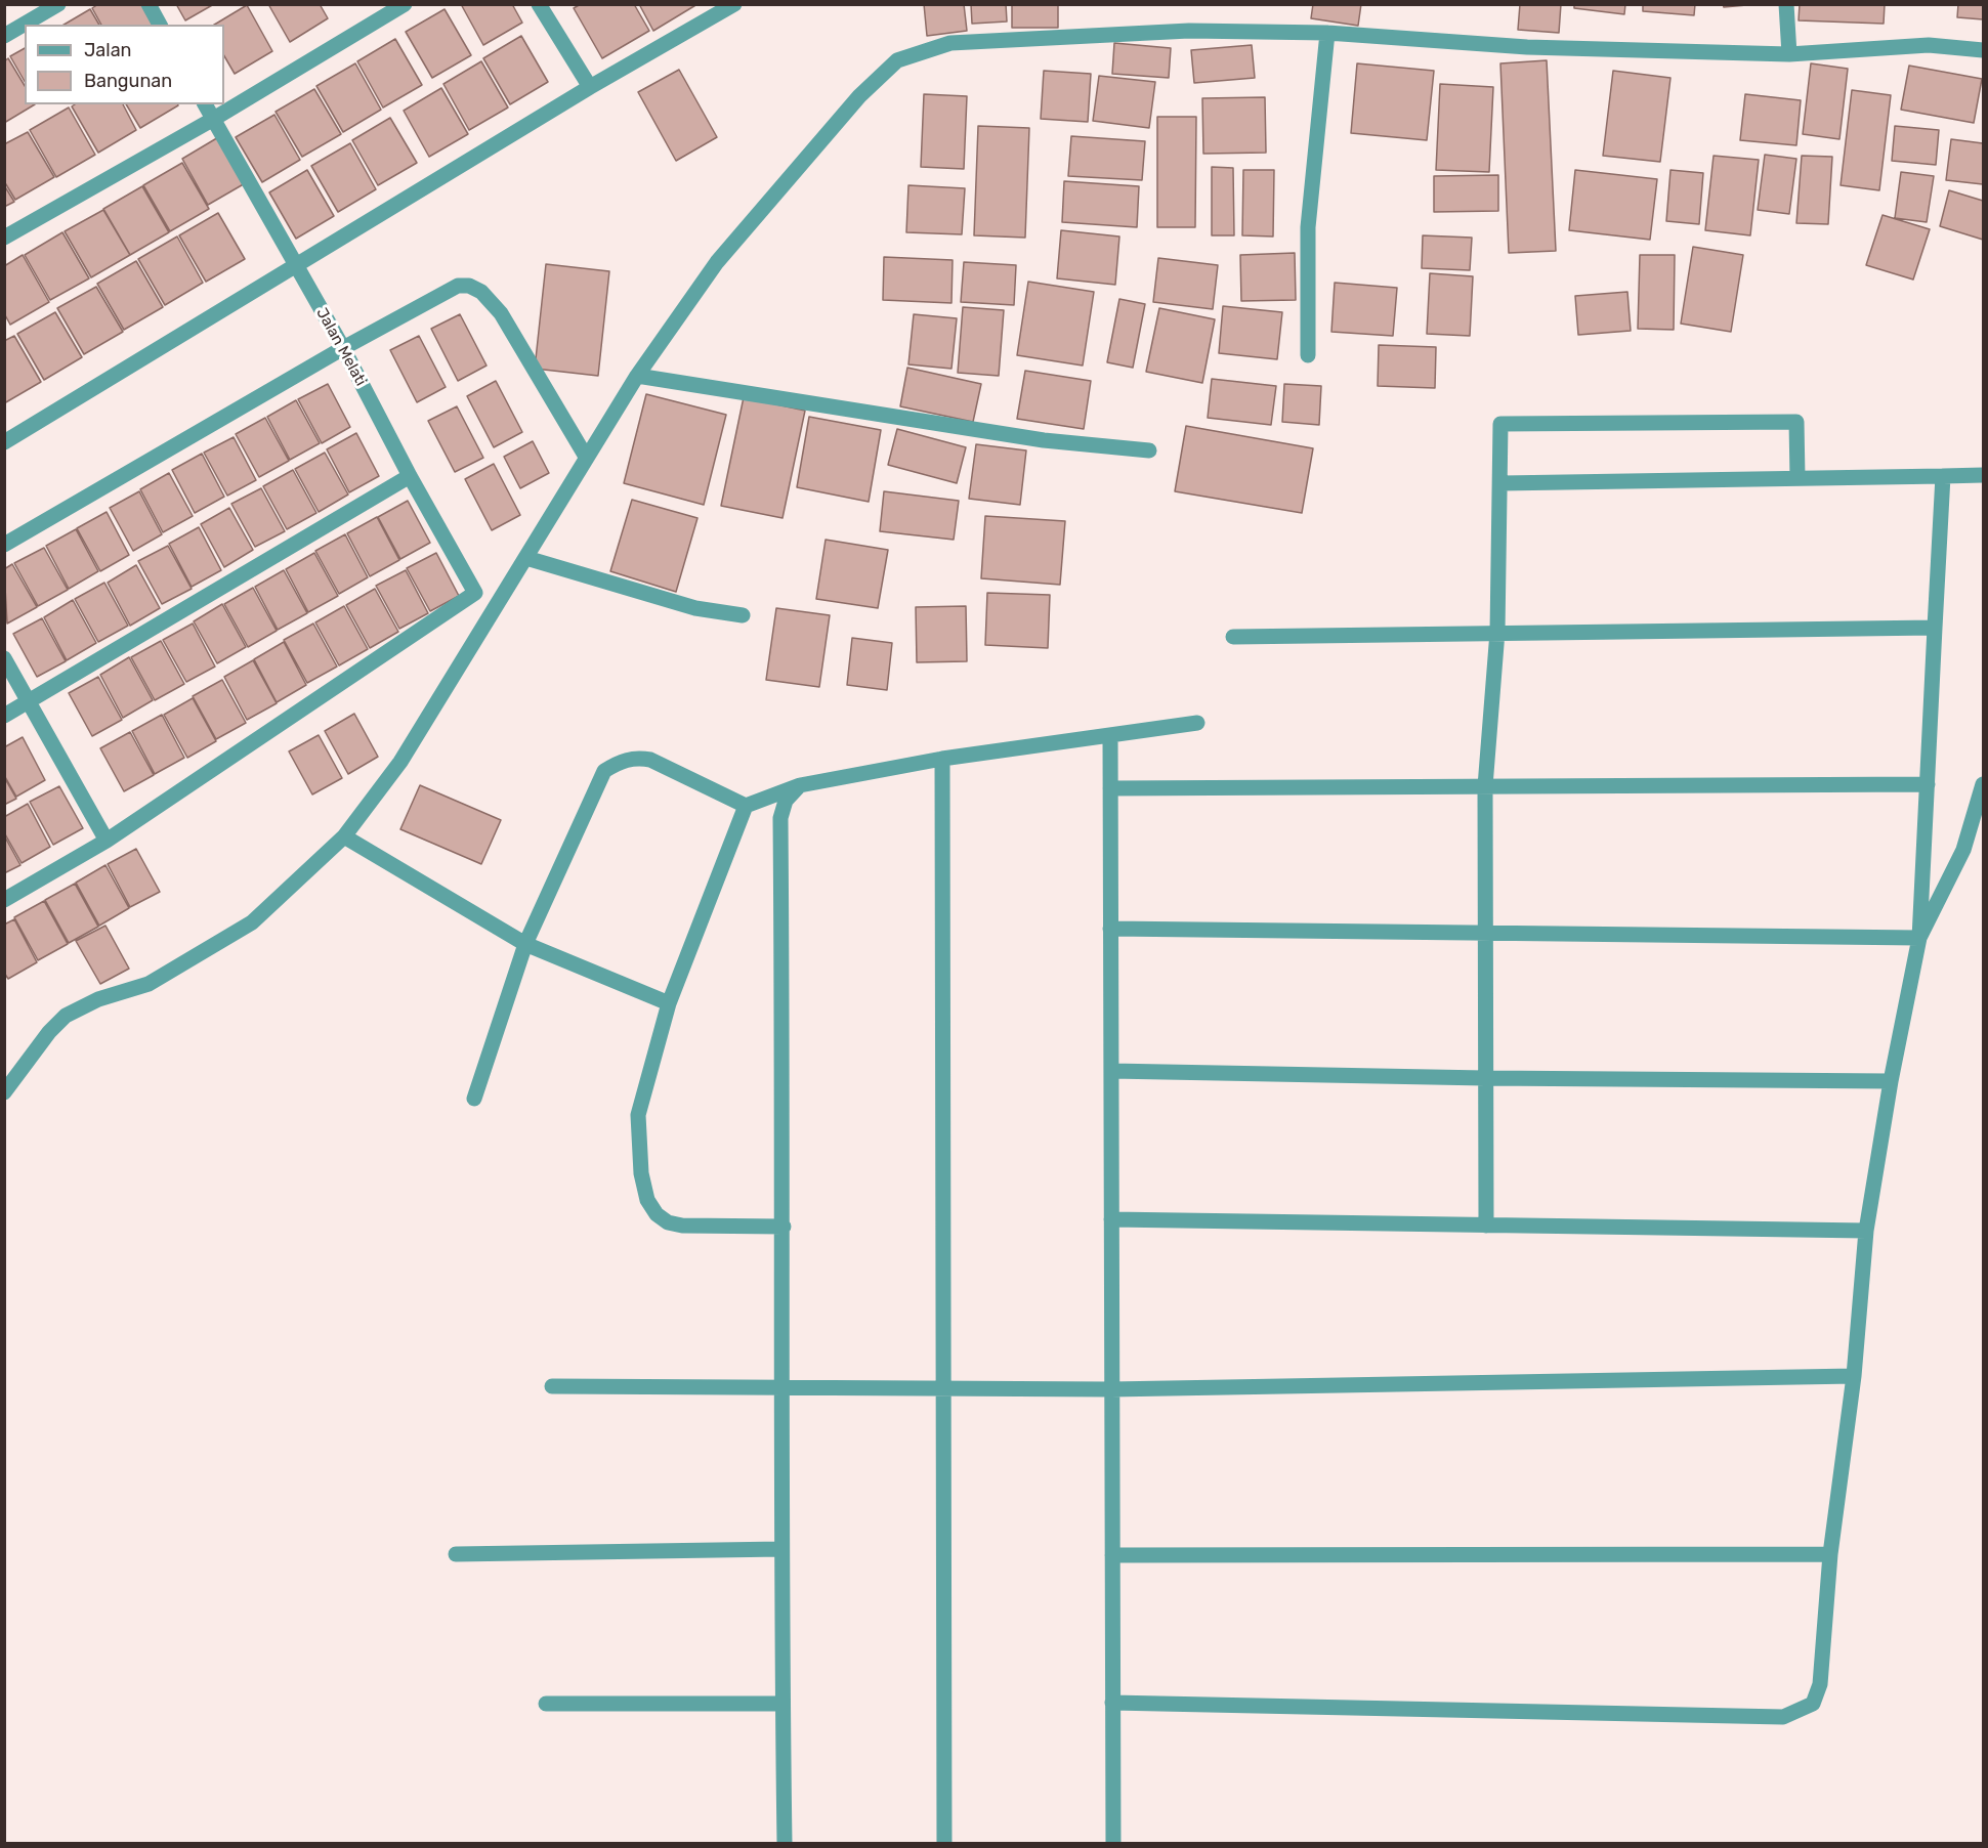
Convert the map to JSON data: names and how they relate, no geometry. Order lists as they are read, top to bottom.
{
  "streets": {
    "street": ["Jalan Melati"]
  },
  "legend": ["Jalan", "Bangunan"]
}
